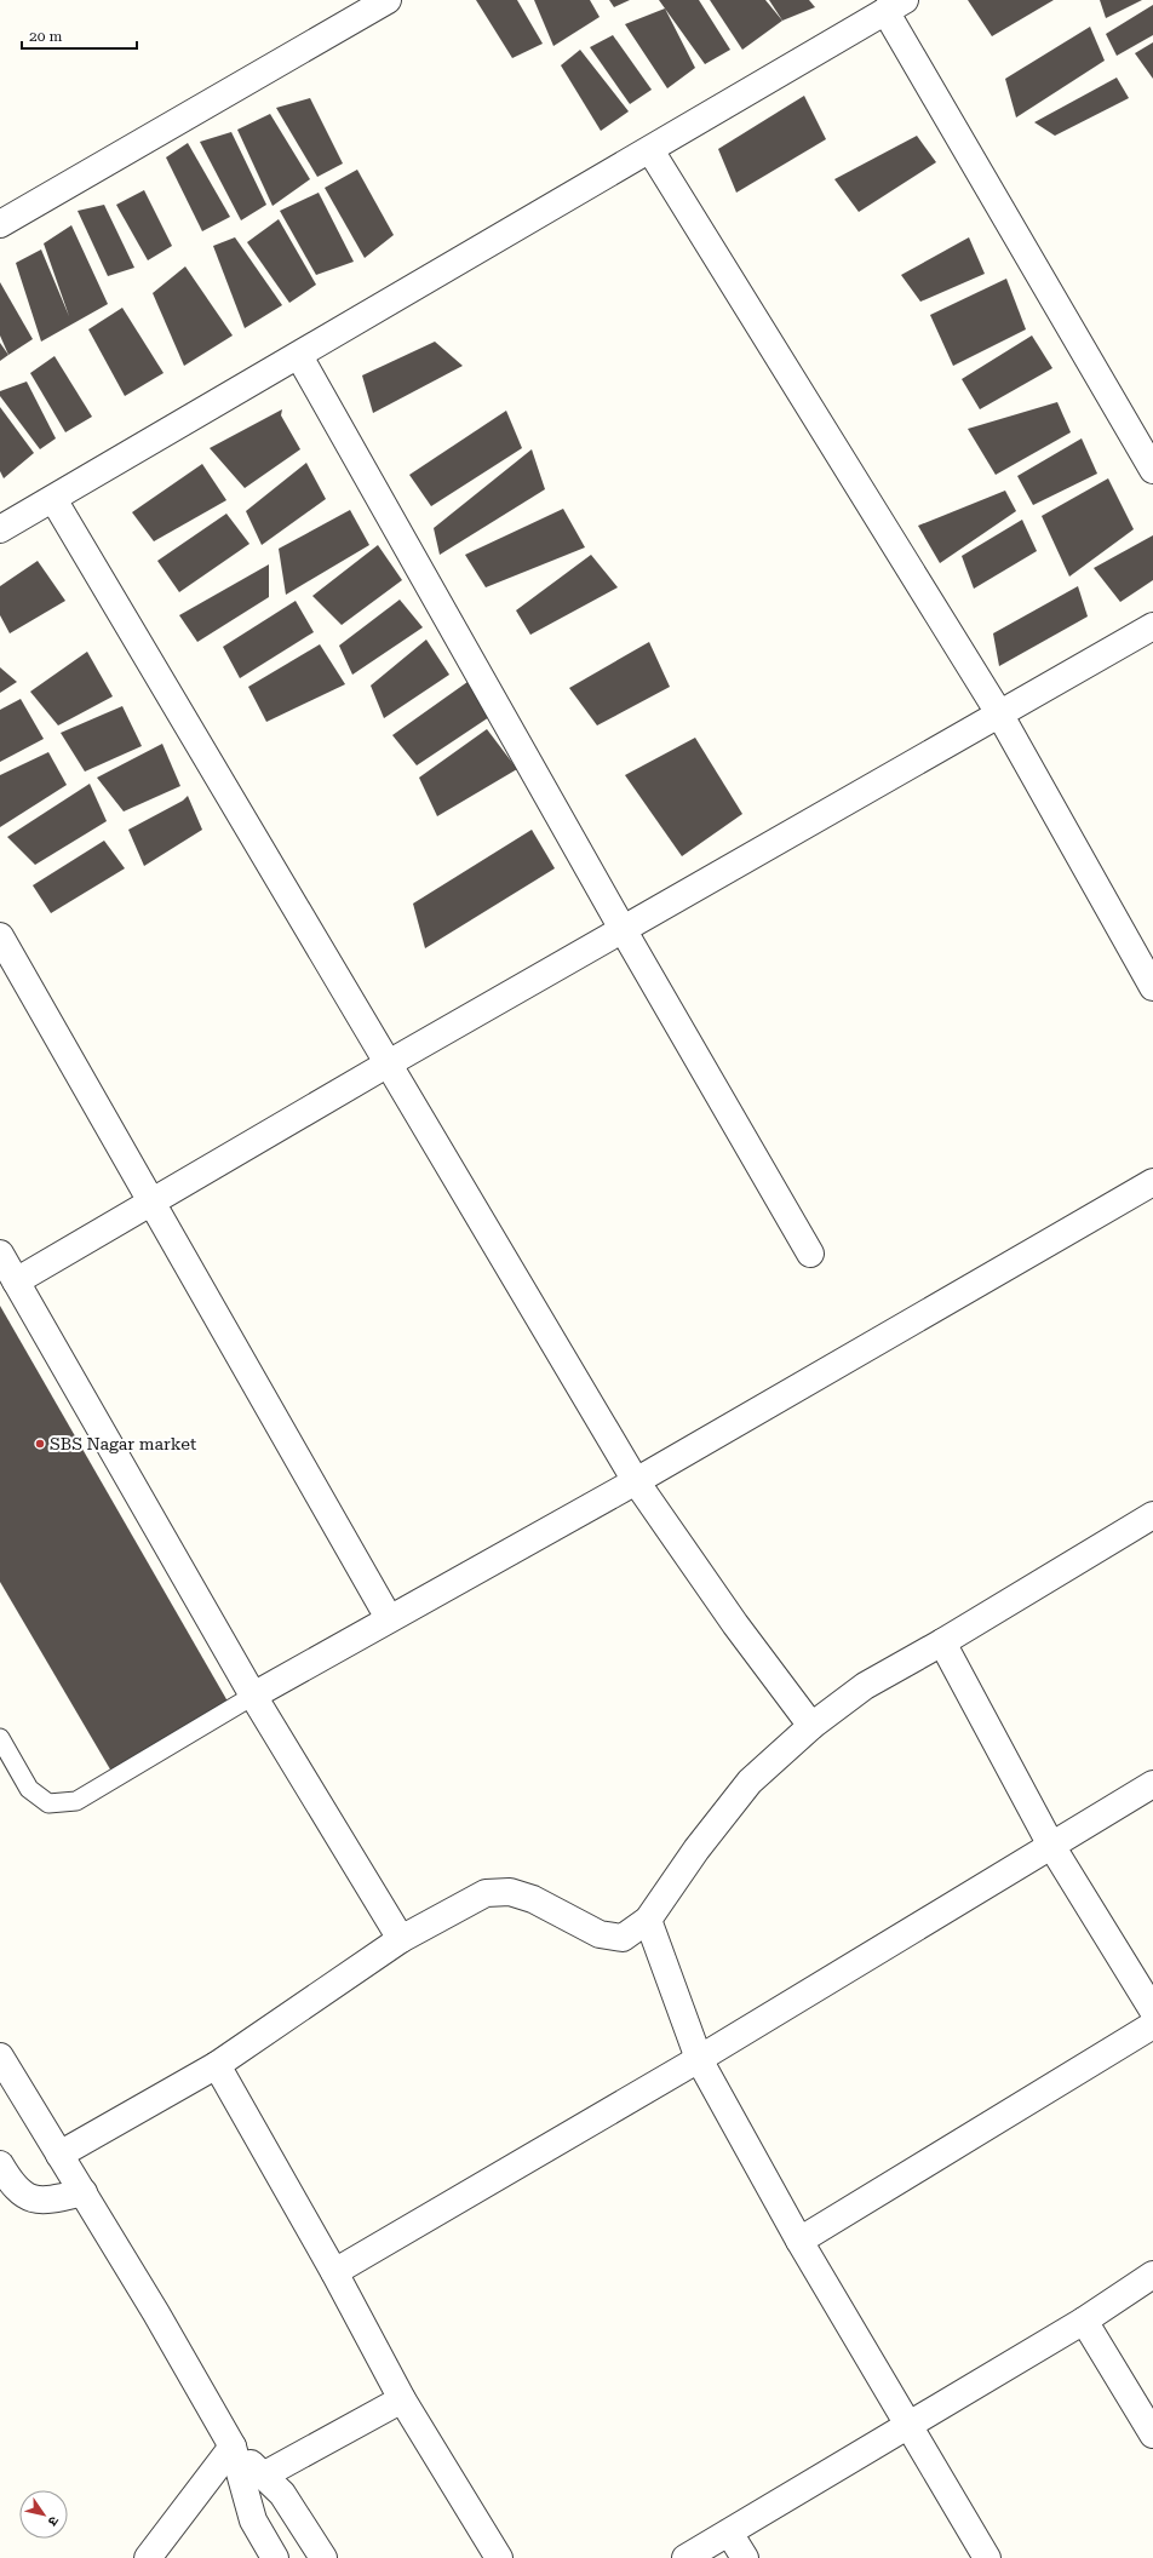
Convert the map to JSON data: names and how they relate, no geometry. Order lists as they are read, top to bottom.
{
  "places": ["SBS Nagar market"],
  "scale_bar": "20 m",
  "north": "bottom right"
}
